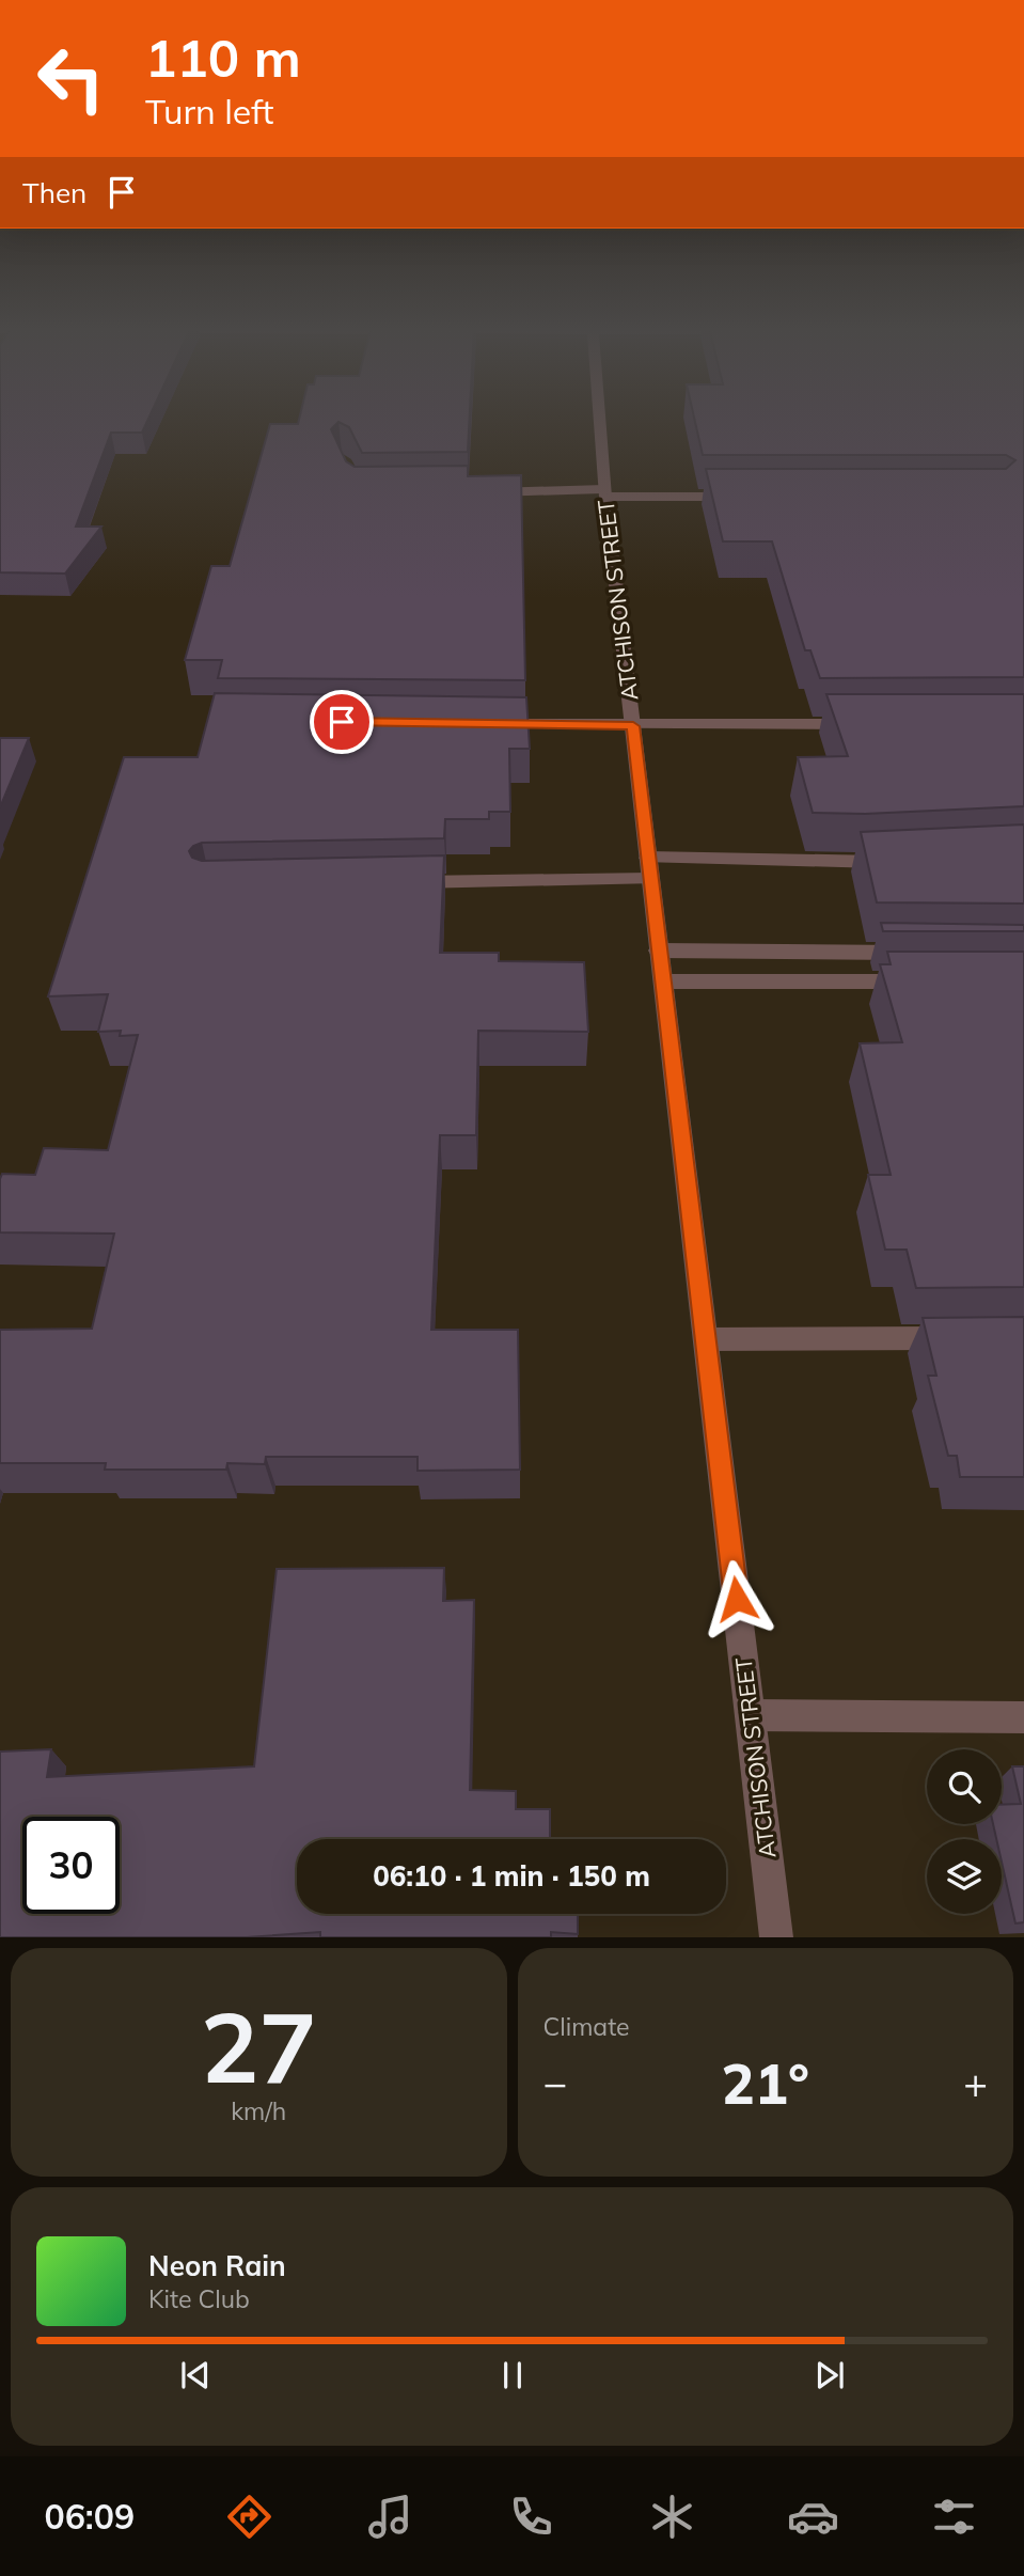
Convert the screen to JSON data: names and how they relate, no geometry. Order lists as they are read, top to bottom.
{
  "streets": {
    "street": ["ATCHISON STREET"]
  },
  "page": {
    "turn": ["110 m", "Turn left"],
    "then": "Then",
    "limit": "30",
    "trip": "06:10 · 1 min · 150 m",
    "tile": [
      ["27", "km/h"],
      "Climate"
    ],
    "heat": ["−", "21°", "+"],
    "song": ["Neon Rain", "Kite Club"],
    "tabs": "06:09"
  }
}
